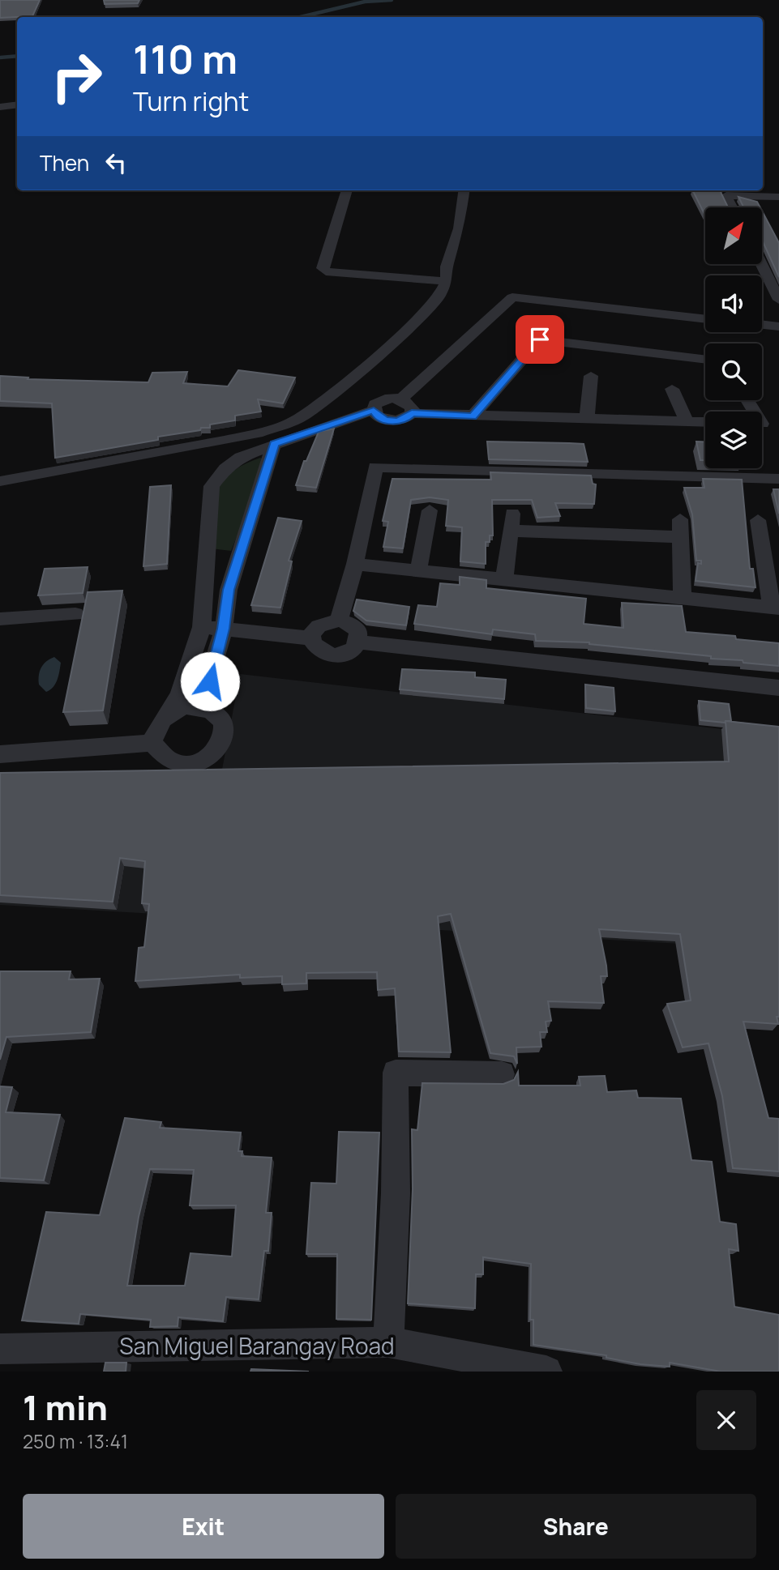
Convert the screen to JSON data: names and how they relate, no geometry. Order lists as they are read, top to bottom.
{
  "streets": {
    "street": ["San Miguel Barangay Road"]
  },
  "north": "top right",
  "page": {
    "turn": ["110 m", "Turn right"],
    "then": "Then",
    "heading": ["1 min", "250 m · 13:41"],
    "buttons": ["Exit", "Share"]
  }
}
